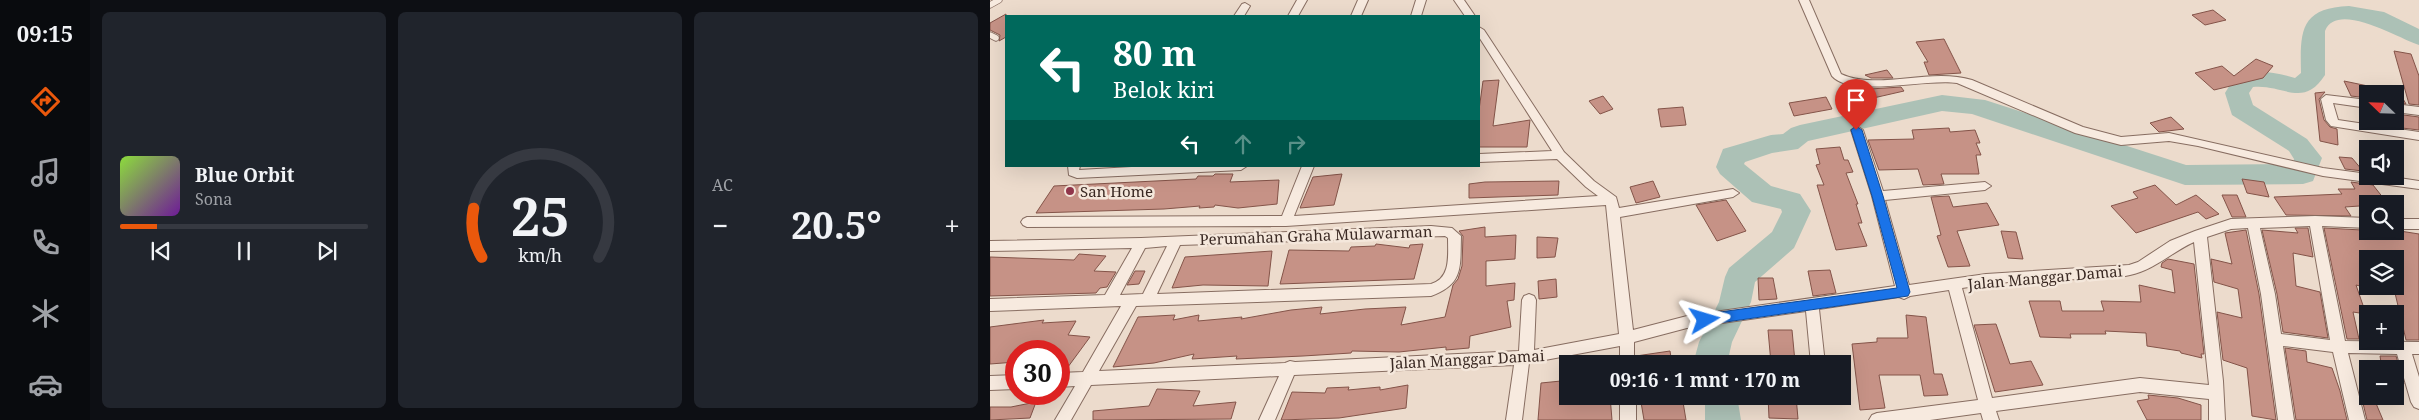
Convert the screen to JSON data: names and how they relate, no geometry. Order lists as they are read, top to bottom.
{
  "streets": {
    "street": ["Perumahan Graha Mulawarman", "Jalan Manggar Damai"]
  },
  "places": ["San Home"],
  "north": "top left",
  "page": {
    "tabs": "09:15",
    "tile": "AC",
    "turn": ["80 m", "Belok kiri"],
    "map_buttons": ["+", "−"],
    "song": ["Blue Orbit", "Sona"],
    "heat": ["−", "20.5°", "+"],
    "limit": "30",
    "trip": "09:16 · 1 mnt · 170 m",
    "gauge": ["25", "km/h"]
  }
}
